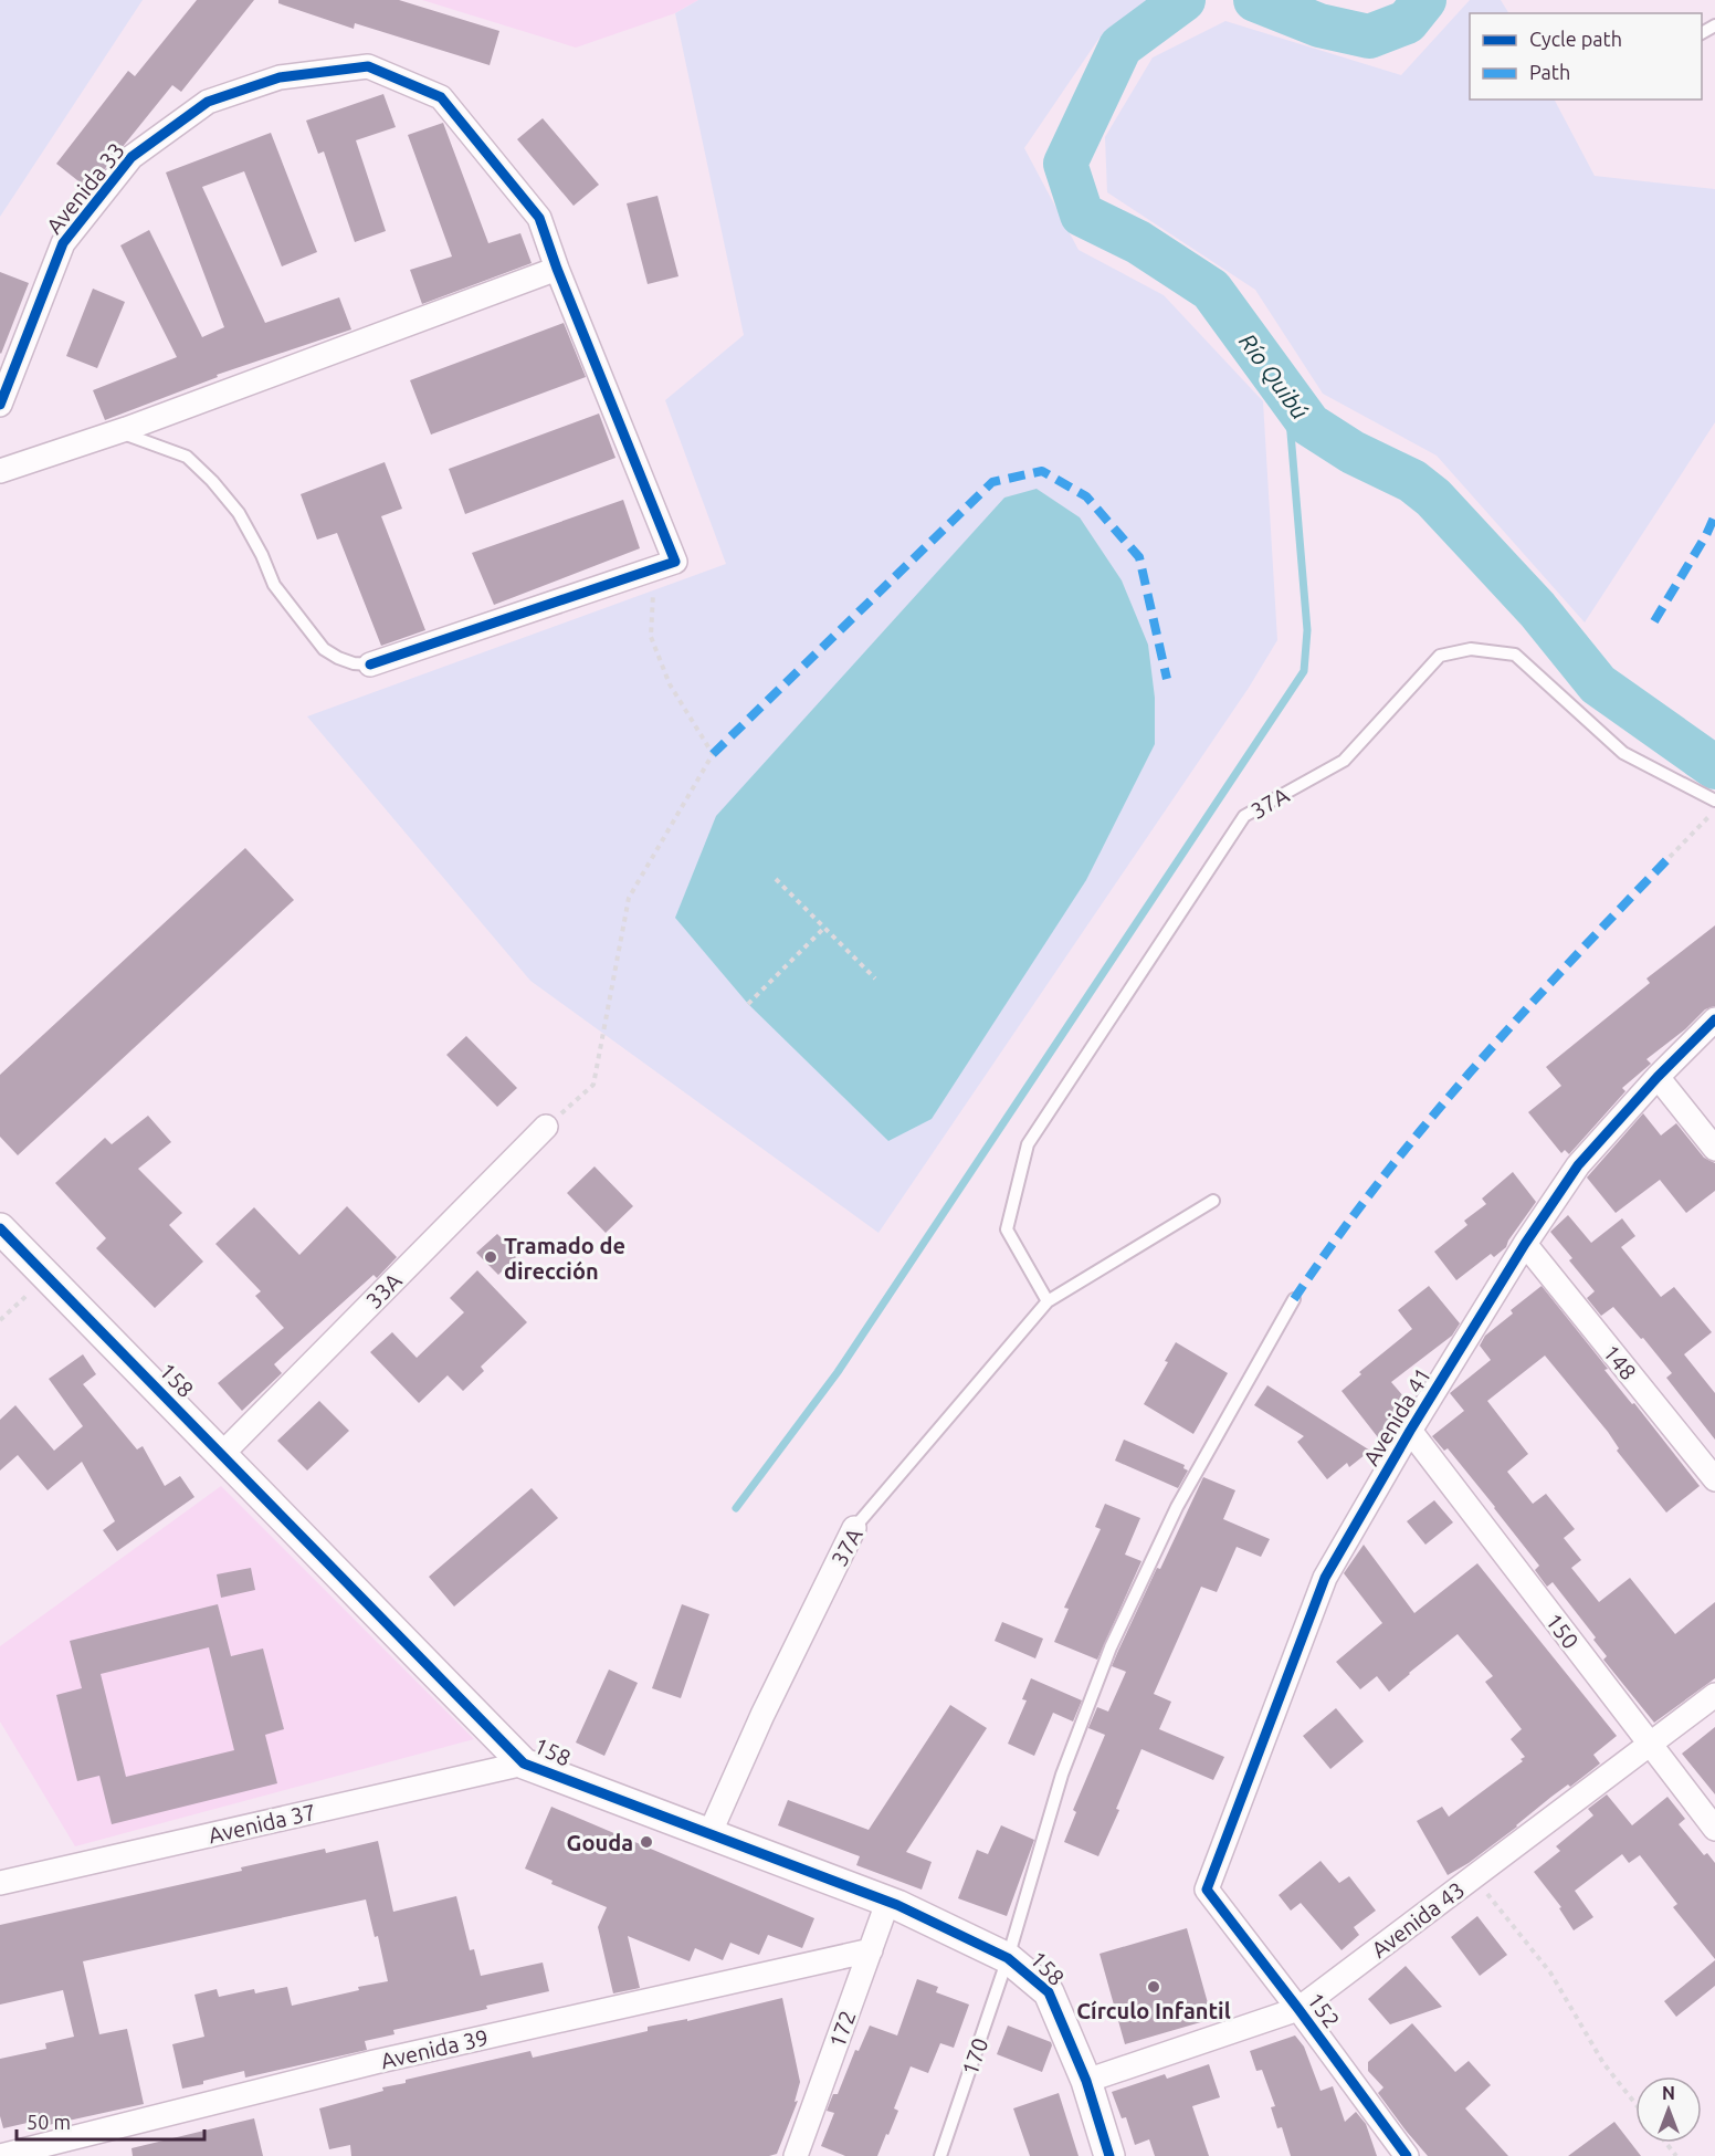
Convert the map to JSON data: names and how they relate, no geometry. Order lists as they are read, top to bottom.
{
  "streets": {
    "street": [
      "Avenida 33",
      "37A",
      "33A",
      "148",
      "158",
      "Avenida 41",
      "150",
      "Avenida 37",
      "Avenida 43",
      "152",
      "172",
      "Avenida 39"
    ],
    "lane": ["170"]
  },
  "crossings": [
    ["37A", "158"],
    ["33A", "158"],
    ["148", "Avenida 41"],
    ["158", "Avenida 37"],
    ["158", "Avenida 43"],
    ["158", "172"],
    ["158", "170"],
    ["Avenida 41", "150"],
    ["Avenida 41", "152"],
    ["150", "Avenida 43"],
    ["Avenida 43", "152"],
    ["172", "Avenida 39"]
  ],
  "water": ["Río Quibú"],
  "places": ["Tramado de dirección", "Gouda", "Círculo Infantil"],
  "legend": ["Cycle path", "Path"],
  "scale_bar": "50 m",
  "north": "top"
}
